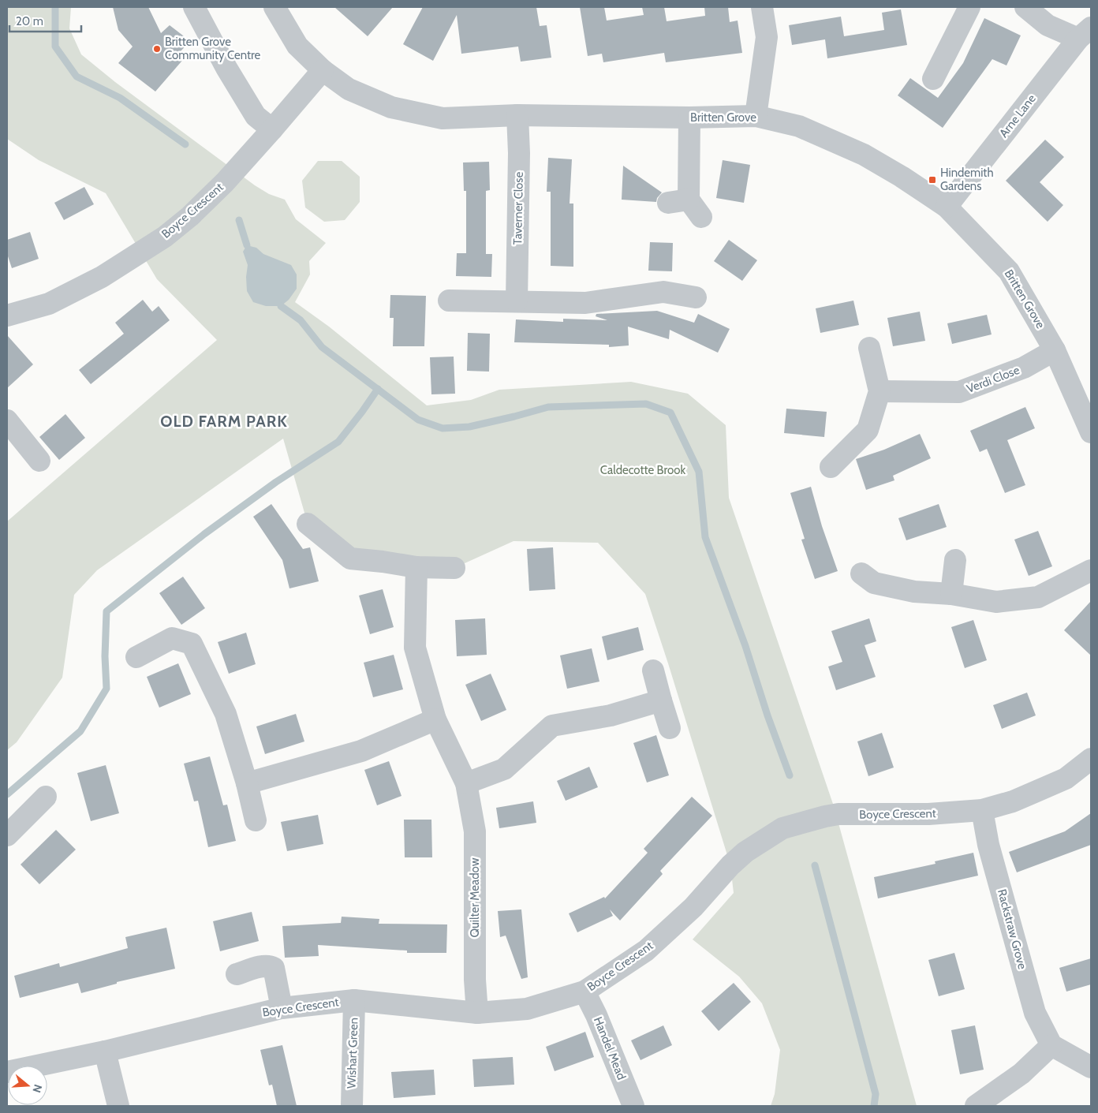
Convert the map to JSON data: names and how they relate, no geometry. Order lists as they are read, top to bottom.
{
  "streets": {
    "street": [
      "Arne Lane",
      "Britten Grove",
      "Taverner Close",
      "Boyce Crescent",
      "Verdi Close",
      "Quilter Meadow",
      "Rackstraw Grove",
      "Handel Mead",
      "Wishart Green"
    ]
  },
  "crossings": [
    ["Arne Lane", "Britten Grove"],
    ["Britten Grove", "Taverner Close"],
    ["Britten Grove", "Boyce Crescent"],
    ["Britten Grove", "Verdi Close"],
    ["Boyce Crescent", "Quilter Meadow"],
    ["Boyce Crescent", "Rackstraw Grove"],
    ["Boyce Crescent", "Handel Mead"],
    ["Boyce Crescent", "Wishart Green"]
  ],
  "districts": ["OLD FARM PARK"],
  "parks": ["Caldecotte Brook"],
  "places": {
    "other": ["Britten Grove Community Centre"],
    "transit": ["Hindemith Gardens"]
  },
  "scale_bar": "20 m",
  "north": "right"
}
